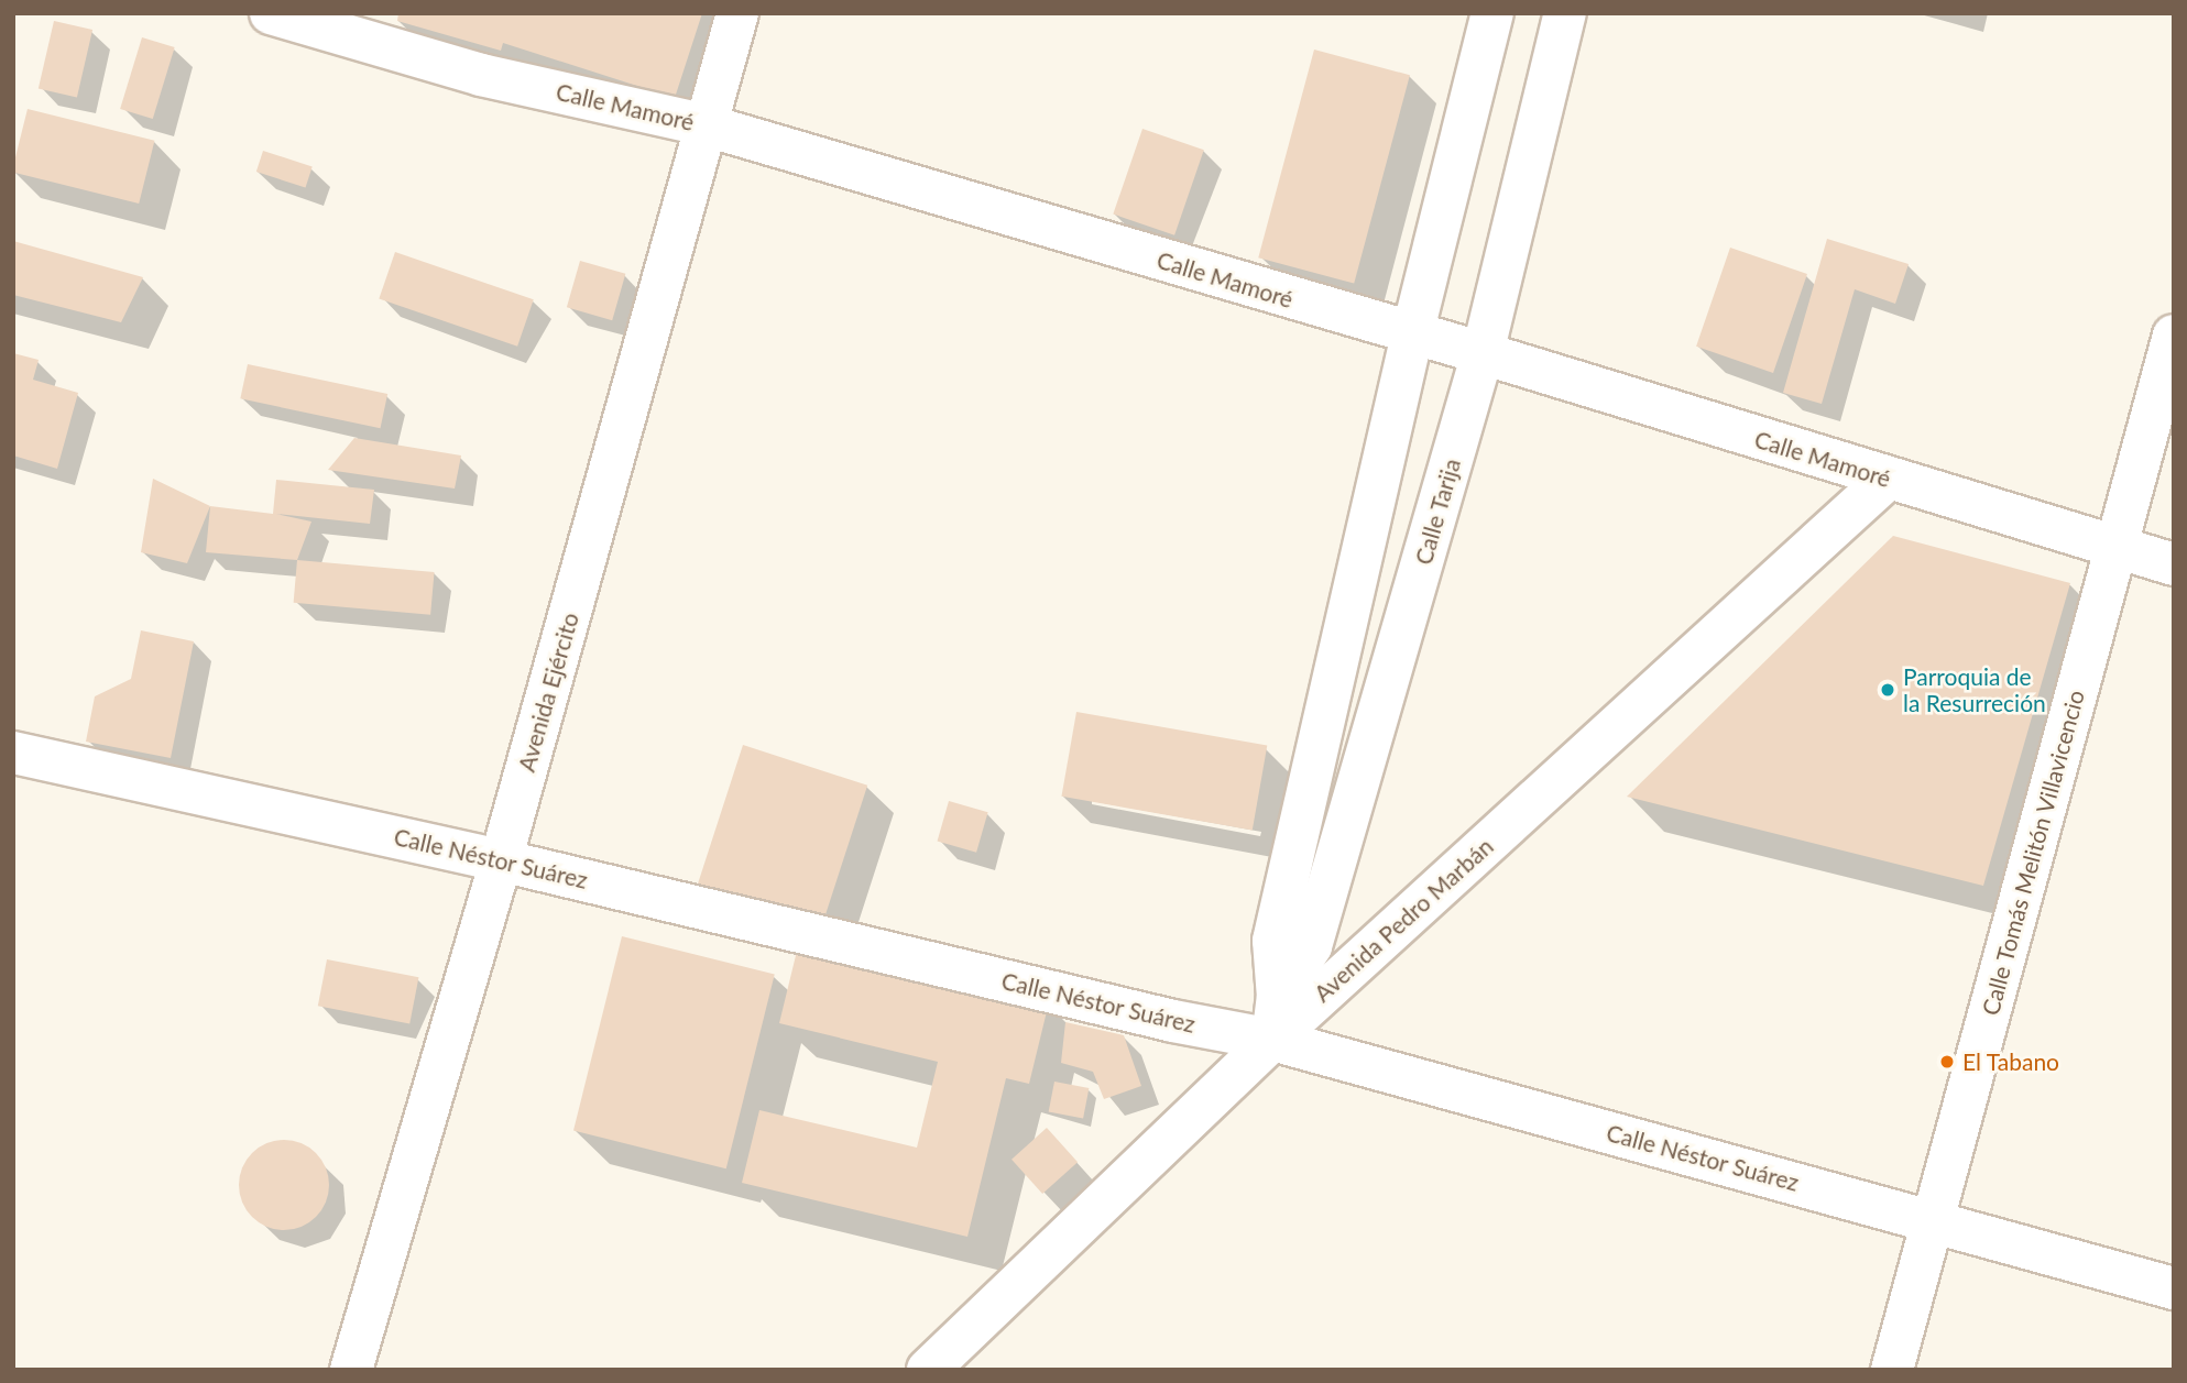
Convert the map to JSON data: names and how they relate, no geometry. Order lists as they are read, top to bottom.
{
  "streets": {
    "street": [
      "Calle Mamoré",
      "Calle Tarija",
      "Avenida Ejército",
      "Calle Tomás Melitón Villavicencio",
      "Calle Néstor Suárez",
      "Avenida Pedro Marbán"
    ]
  },
  "crossings": [
    ["Calle Mamoré", "Calle Tarija"],
    ["Calle Mamoré", "Avenida Ejército"],
    ["Calle Mamoré", "Calle Tomás Melitón Villavicencio"],
    ["Calle Mamoré", "Avenida Pedro Marbán"],
    ["Calle Tarija", "Calle Néstor Suárez"],
    ["Calle Tarija", "Avenida Pedro Marbán"],
    ["Avenida Ejército", "Calle Néstor Suárez"],
    ["Calle Tomás Melitón Villavicencio", "Calle Néstor Suárez"],
    ["Calle Néstor Suárez", "Avenida Pedro Marbán"]
  ],
  "places": ["Parroquia de la Resurreción", "El Tabano"]
}
